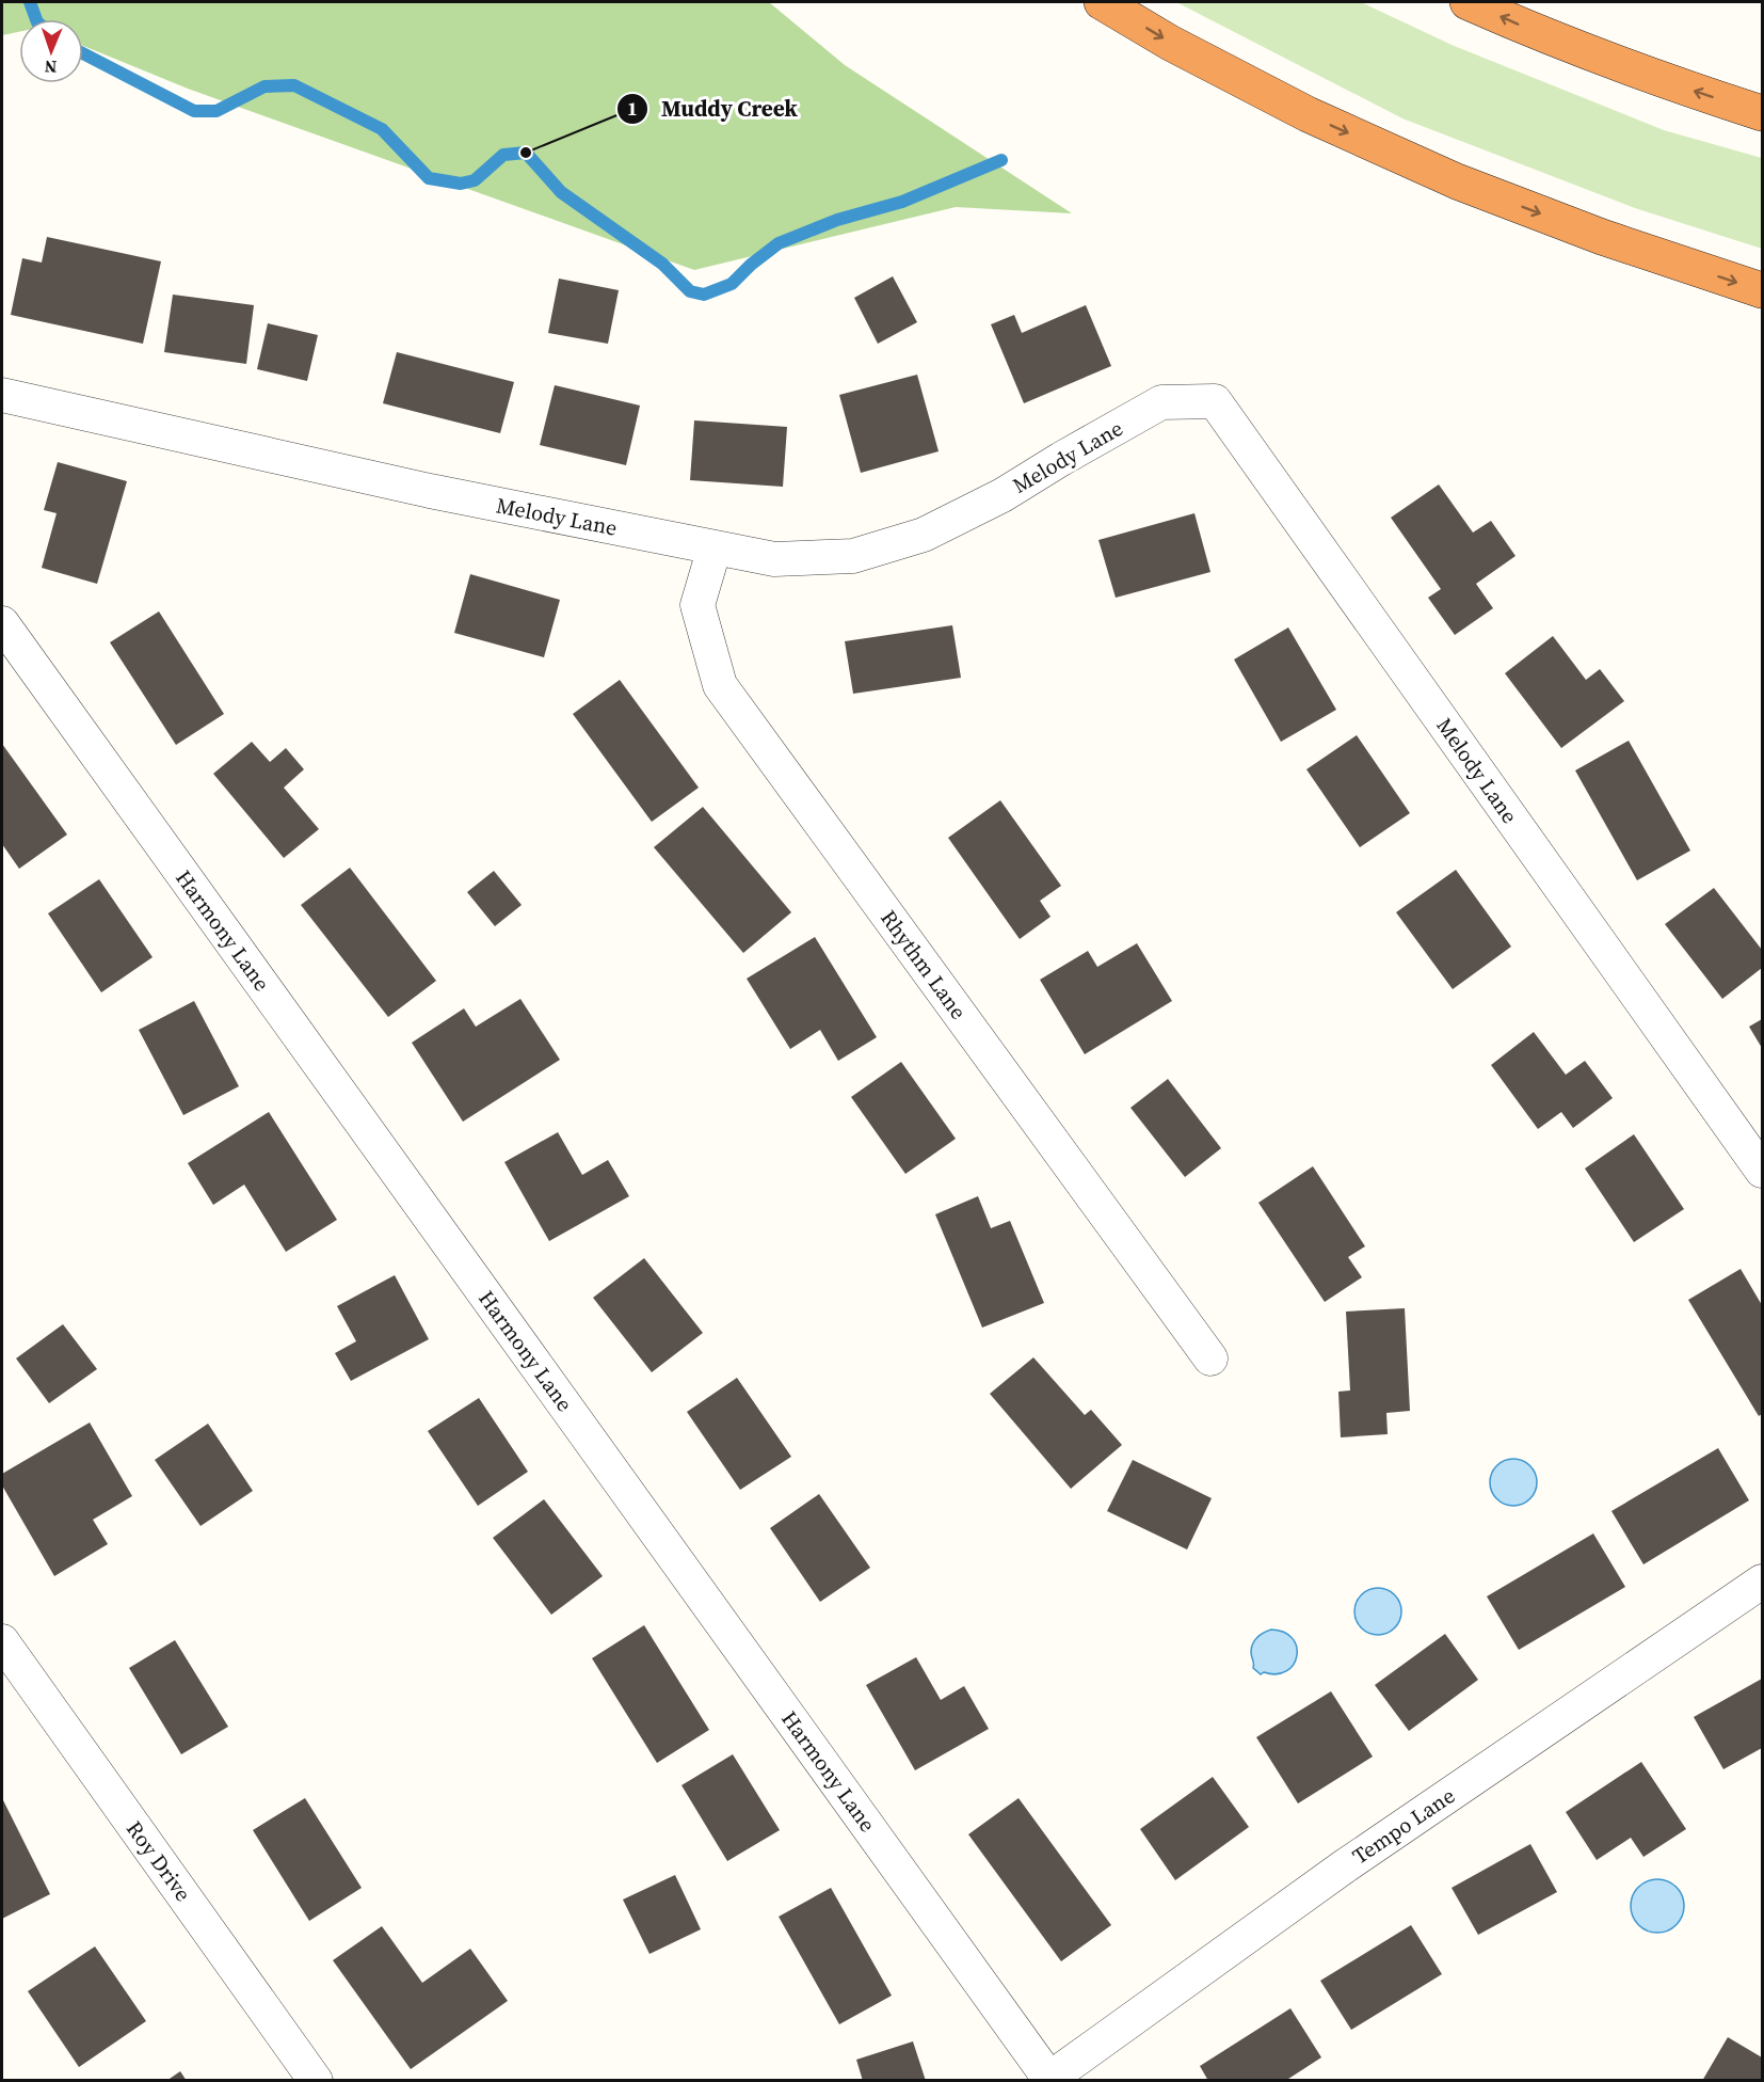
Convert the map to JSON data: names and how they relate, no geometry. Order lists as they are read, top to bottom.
{
  "streets": {
    "street": [
      "Melody Lane",
      "Harmony Lane",
      "Rhythm Lane",
      "Tempo Lane",
      "Roy Drive"
    ]
  },
  "crossings": [
    ["Melody Lane", "Rhythm Lane"],
    ["Harmony Lane", "Tempo Lane"]
  ],
  "places": ["Muddy Creek"],
  "north": "bottom"
}
